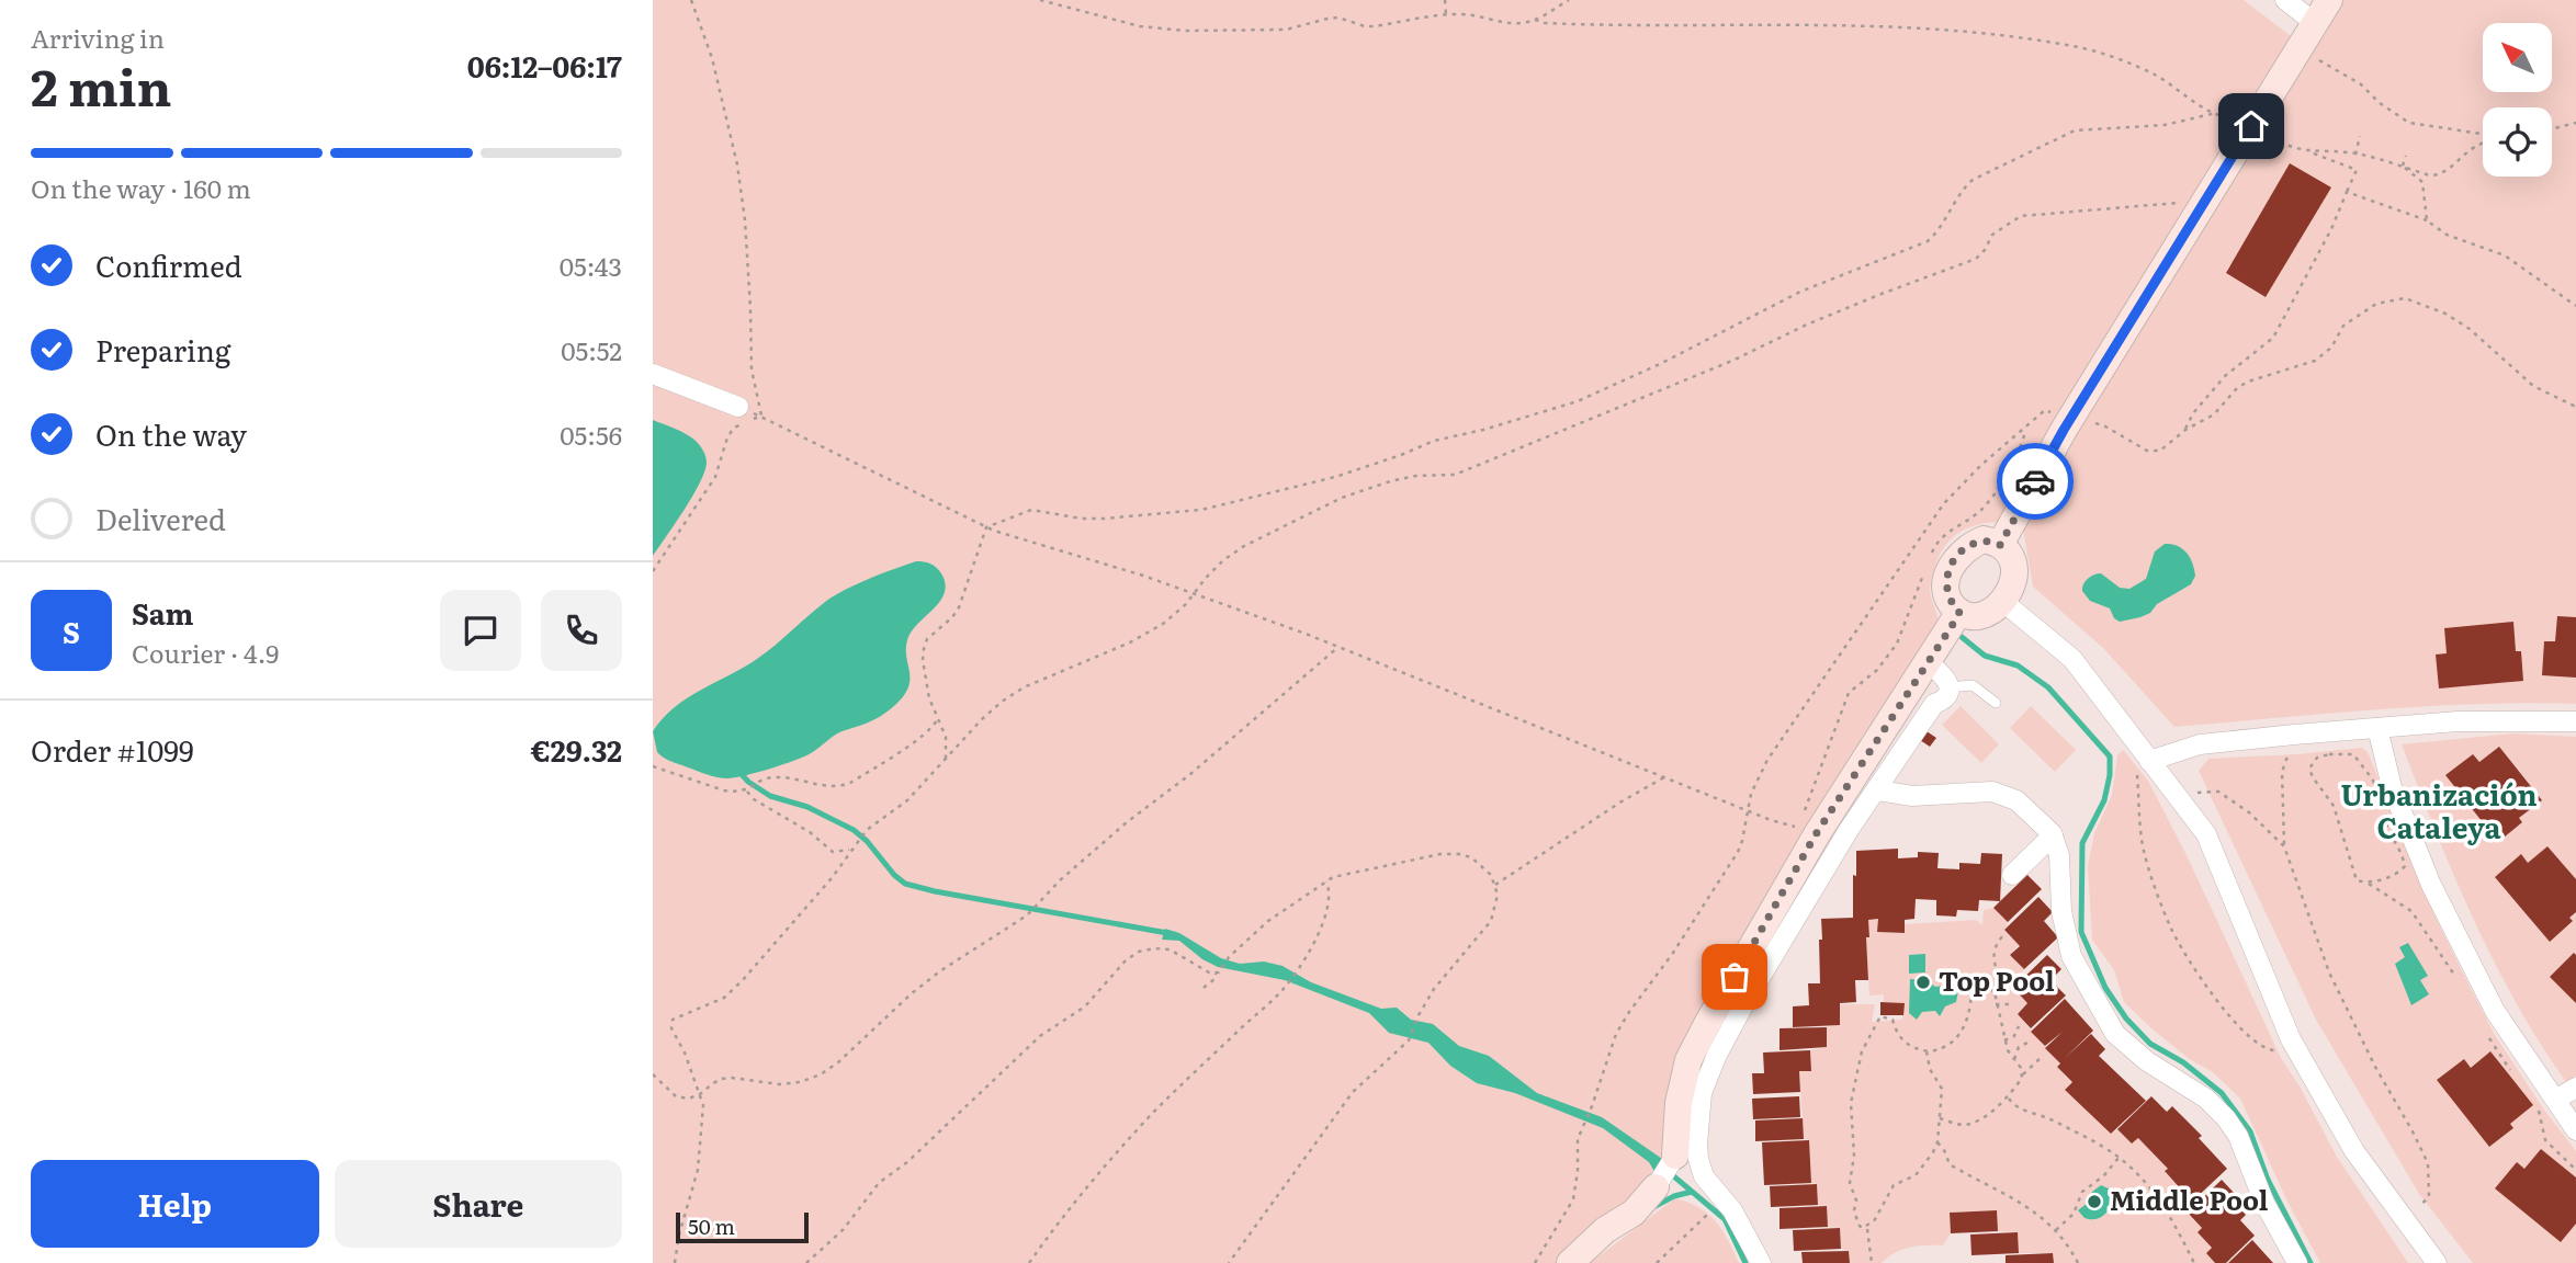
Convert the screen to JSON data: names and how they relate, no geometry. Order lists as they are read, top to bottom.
{
  "districts": ["Urbanización Cataleya"],
  "places": ["Top Pool", "Middle Pool"],
  "scale_bar": "50 m",
  "north": "top left",
  "page": {
    "heading": ["2 min", "Arriving in", "06:12–06:17"],
    "panel": [
      "Sam",
      "Courier · 4.9",
      "Order #1099",
      "€29.32"
    ],
    "bar": "On the way · 160 m",
    "list": [
      ["Confirmed", "05:43"],
      ["Preparing", "05:52"],
      ["On the way", "05:56"],
      "Delivered"
    ],
    "round": "S",
    "buttons": ["Help", "Share"],
    "scale": "50 m"
  }
}
